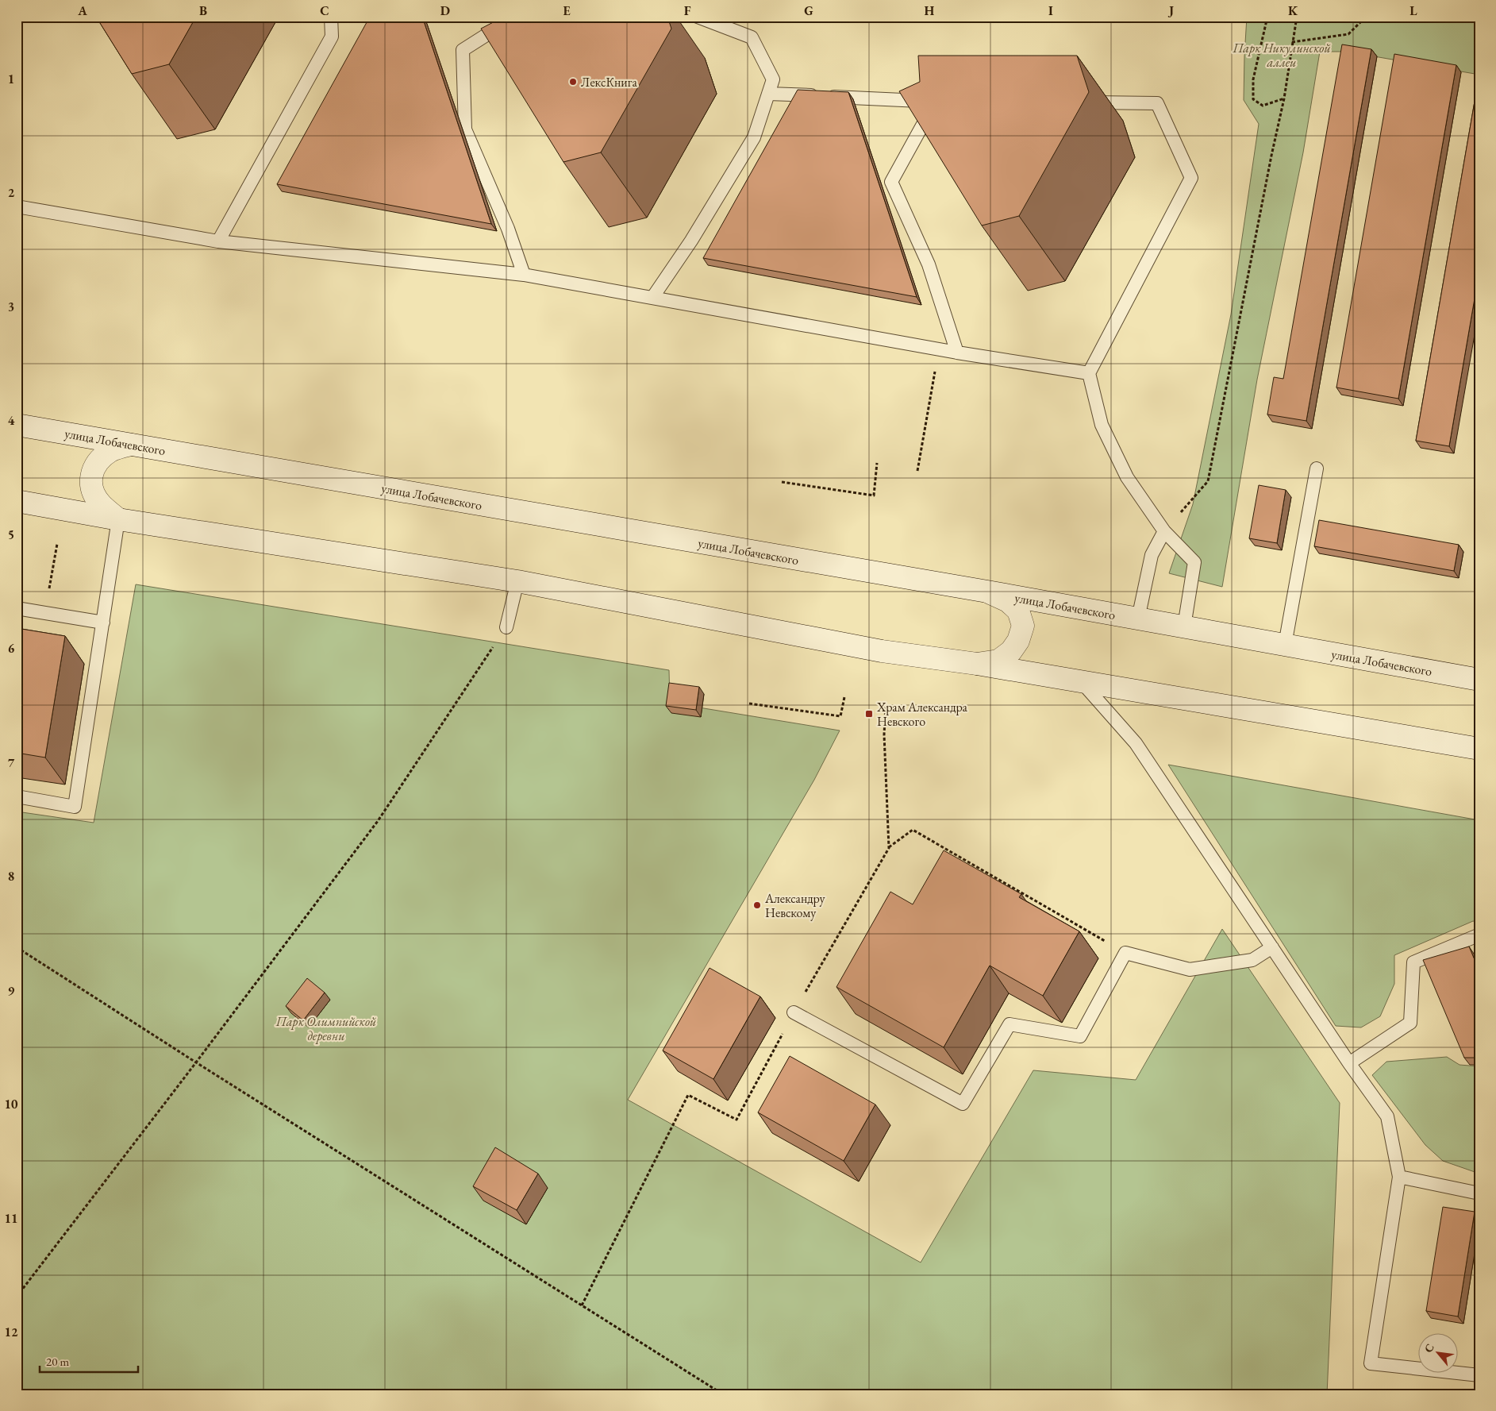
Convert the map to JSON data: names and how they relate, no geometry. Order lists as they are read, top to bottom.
{
  "streets": {
    "main road": ["улица Лобачевского"]
  },
  "parks": ["Парк Никулинской аллеи", "Парк Олимпийской деревни"],
  "places": {
    "other": ["ЛексКнига", "Александру Невскому"],
    "transit": ["Храм Александра Невского"]
  },
  "scale_bar": "20 m",
  "north": "top left",
  "grid": {
    "columns": [
      "A",
      "B",
      "C",
      "D",
      "E",
      "F",
      "G",
      "H",
      "I",
      "J",
      "K",
      "L"
    ],
    "rows": [
      "1",
      "2",
      "3",
      "4",
      "5",
      "6",
      "7",
      "8",
      "9",
      "10",
      "11",
      "12"
    ]
  }
}
